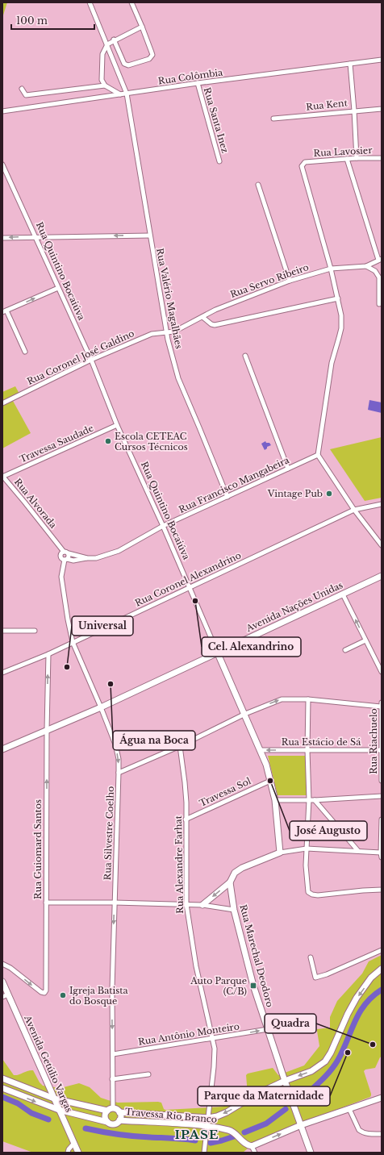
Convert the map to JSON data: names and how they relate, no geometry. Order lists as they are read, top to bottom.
{
  "streets": {
    "street": [
      "Rua Colômbia",
      "Rua Kent",
      "Rua Santa Inez",
      "Rua Lavosier",
      "Rua Quintino Bocaiúva",
      "Rua Servo Ribeiro",
      "Rua Valério Magalhães",
      "Rua Coronel José Galdino",
      "Travessa Saudade",
      "Rua Francisco Mangabeira",
      "Rua Alvorada",
      "Rua Coronel Alexandrino",
      "Avenida Nações Unidas",
      "Rua Riachuelo",
      "Rua Estácio de Sá",
      "Travessa Sol",
      "Rua Silvestre Coelho",
      "Rua Guiomard Santos",
      "Rua Alexandre Farhat",
      "Rua Marechal Deodoro",
      "Rua Antônio Monteiro",
      "Avenida Getúlio Vargas",
      "Travessa Rio Branco"
    ]
  },
  "crossings": [
    ["Rua Colômbia", "Rua Santa Inez"],
    ["Rua Colômbia", "Rua Valério Magalhães"],
    ["Rua Lavosier", "Rua Servo Ribeiro"],
    ["Rua Quintino Bocaiúva", "Rua Coronel José Galdino"],
    ["Rua Quintino Bocaiúva", "Travessa Saudade"],
    ["Rua Quintino Bocaiúva", "Rua Francisco Mangabeira"],
    ["Rua Quintino Bocaiúva", "Rua Coronel Alexandrino"],
    ["Rua Quintino Bocaiúva", "Avenida Nações Unidas"],
    ["Rua Quintino Bocaiúva", "Rua Estácio de Sá"],
    ["Rua Quintino Bocaiúva", "Travessa Sol"],
    ["Rua Servo Ribeiro", "Rua Valério Magalhães"],
    ["Rua Servo Ribeiro", "Rua Coronel José Galdino"],
    ["Rua Valério Magalhães", "Rua Coronel José Galdino"],
    ["Rua Valério Magalhães", "Rua Francisco Mangabeira"],
    ["Travessa Saudade", "Rua Alvorada"],
    ["Rua Francisco Mangabeira", "Rua Alvorada"],
    ["Rua Francisco Mangabeira", "Rua Silvestre Coelho"],
    ["Rua Alvorada", "Rua Silvestre Coelho"],
    ["Rua Coronel Alexandrino", "Rua Silvestre Coelho"],
    ["Rua Coronel Alexandrino", "Rua Guiomard Santos"],
    ["Avenida Nações Unidas", "Rua Silvestre Coelho"],
    ["Avenida Nações Unidas", "Rua Guiomard Santos"],
    ["Rua Riachuelo", "Rua Estácio de Sá"],
    ["Travessa Sol", "Rua Alexandre Farhat"],
    ["Rua Silvestre Coelho", "Rua Antônio Monteiro"],
    ["Rua Silvestre Coelho", "Travessa Rio Branco"],
    ["Rua Alexandre Farhat", "Rua Antônio Monteiro"],
    ["Rua Alexandre Farhat", "Travessa Rio Branco"],
    ["Rua Marechal Deodoro", "Rua Antônio Monteiro"]
  ],
  "one_way": [
    "Rua Estácio de Sá",
    "Rua Silvestre Coelho",
    "Rua Guiomard Santos",
    "Rua Antônio Monteiro"
  ],
  "districts": ["IPASE"],
  "places": {
    "other": [
      "Escola CETEAC Cursos Técnicos",
      "Vintage Pub",
      "Cel. Alexandrino",
      "Universal",
      "Água na Boca",
      "José Augusto",
      "Igreja Batista do Bosque",
      "Quadra",
      "Parque da Maternidade"
    ],
    "transit": ["Auto Parque (C/B)"]
  },
  "scale_bar": "100 m"
}
